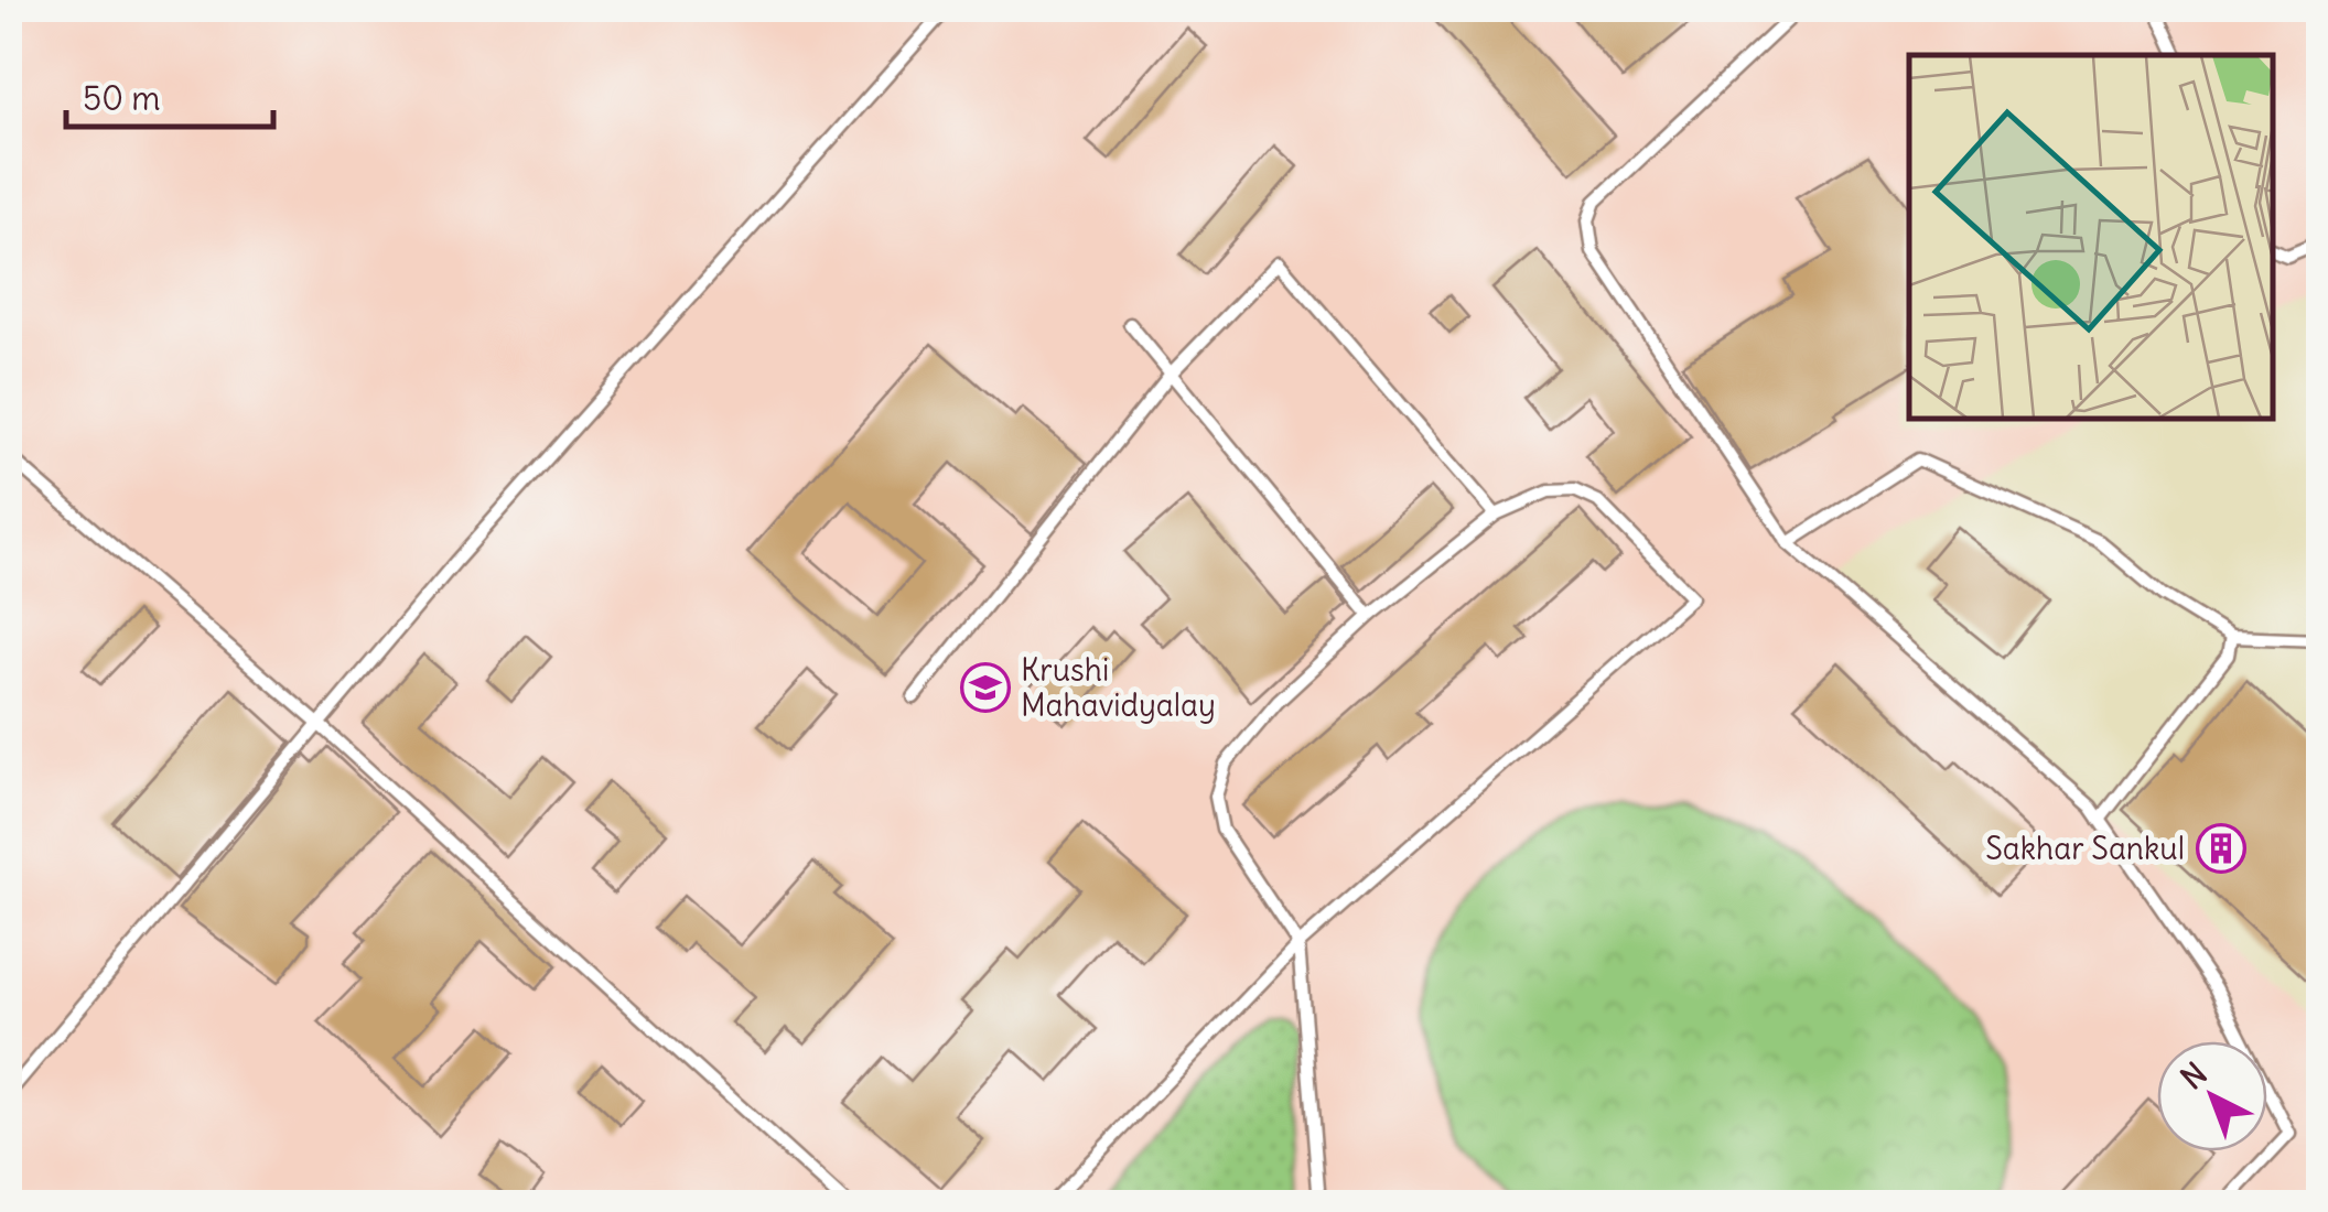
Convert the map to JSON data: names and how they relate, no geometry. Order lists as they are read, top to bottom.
{
  "places": {
    "school or university": ["Krushi Mahavidyalay"],
    "building": ["Sakhar Sankul"]
  },
  "scale_bar": "50 m",
  "north": "top left"
}
